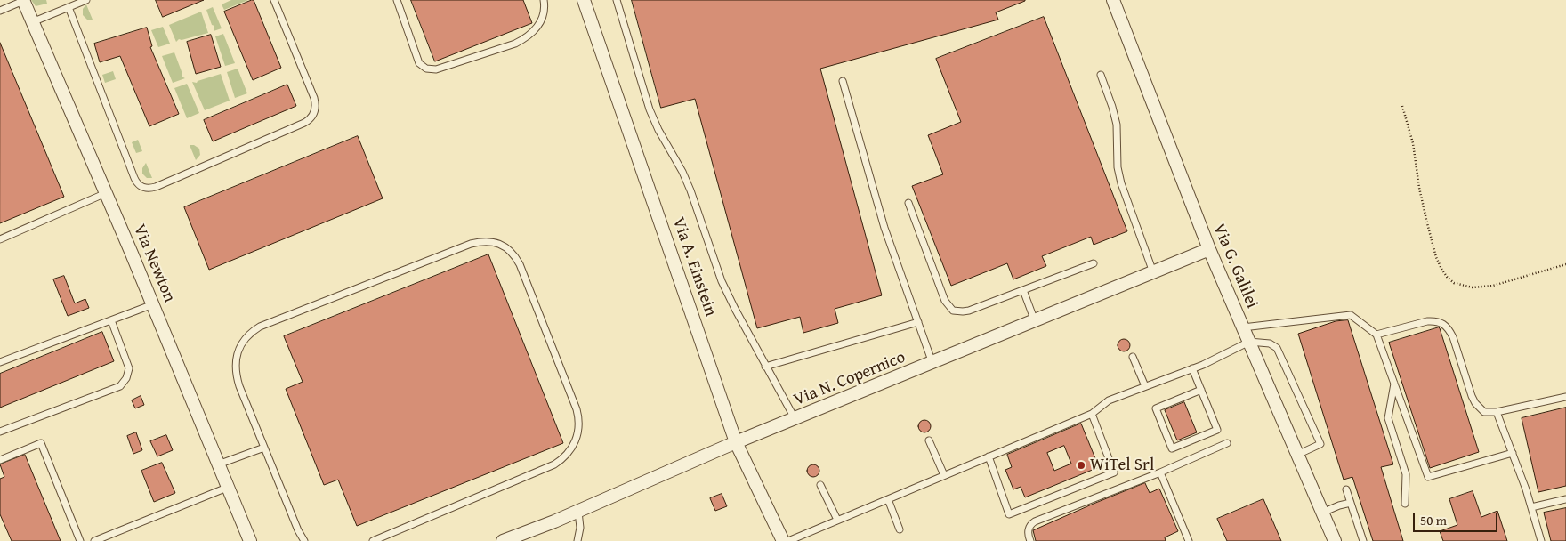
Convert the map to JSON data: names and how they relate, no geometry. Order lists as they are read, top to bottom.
{
  "streets": {
    "street": [
      "Via Newton",
      "Via G. Galilei",
      "Via A. Einstein",
      "Via N. Copernico"
    ]
  },
  "crossings": [
    ["Via G. Galilei", "Via N. Copernico"],
    ["Via A. Einstein", "Via N. Copernico"]
  ],
  "places": ["WiTel Srl"],
  "scale_bar": "50 m"
}
